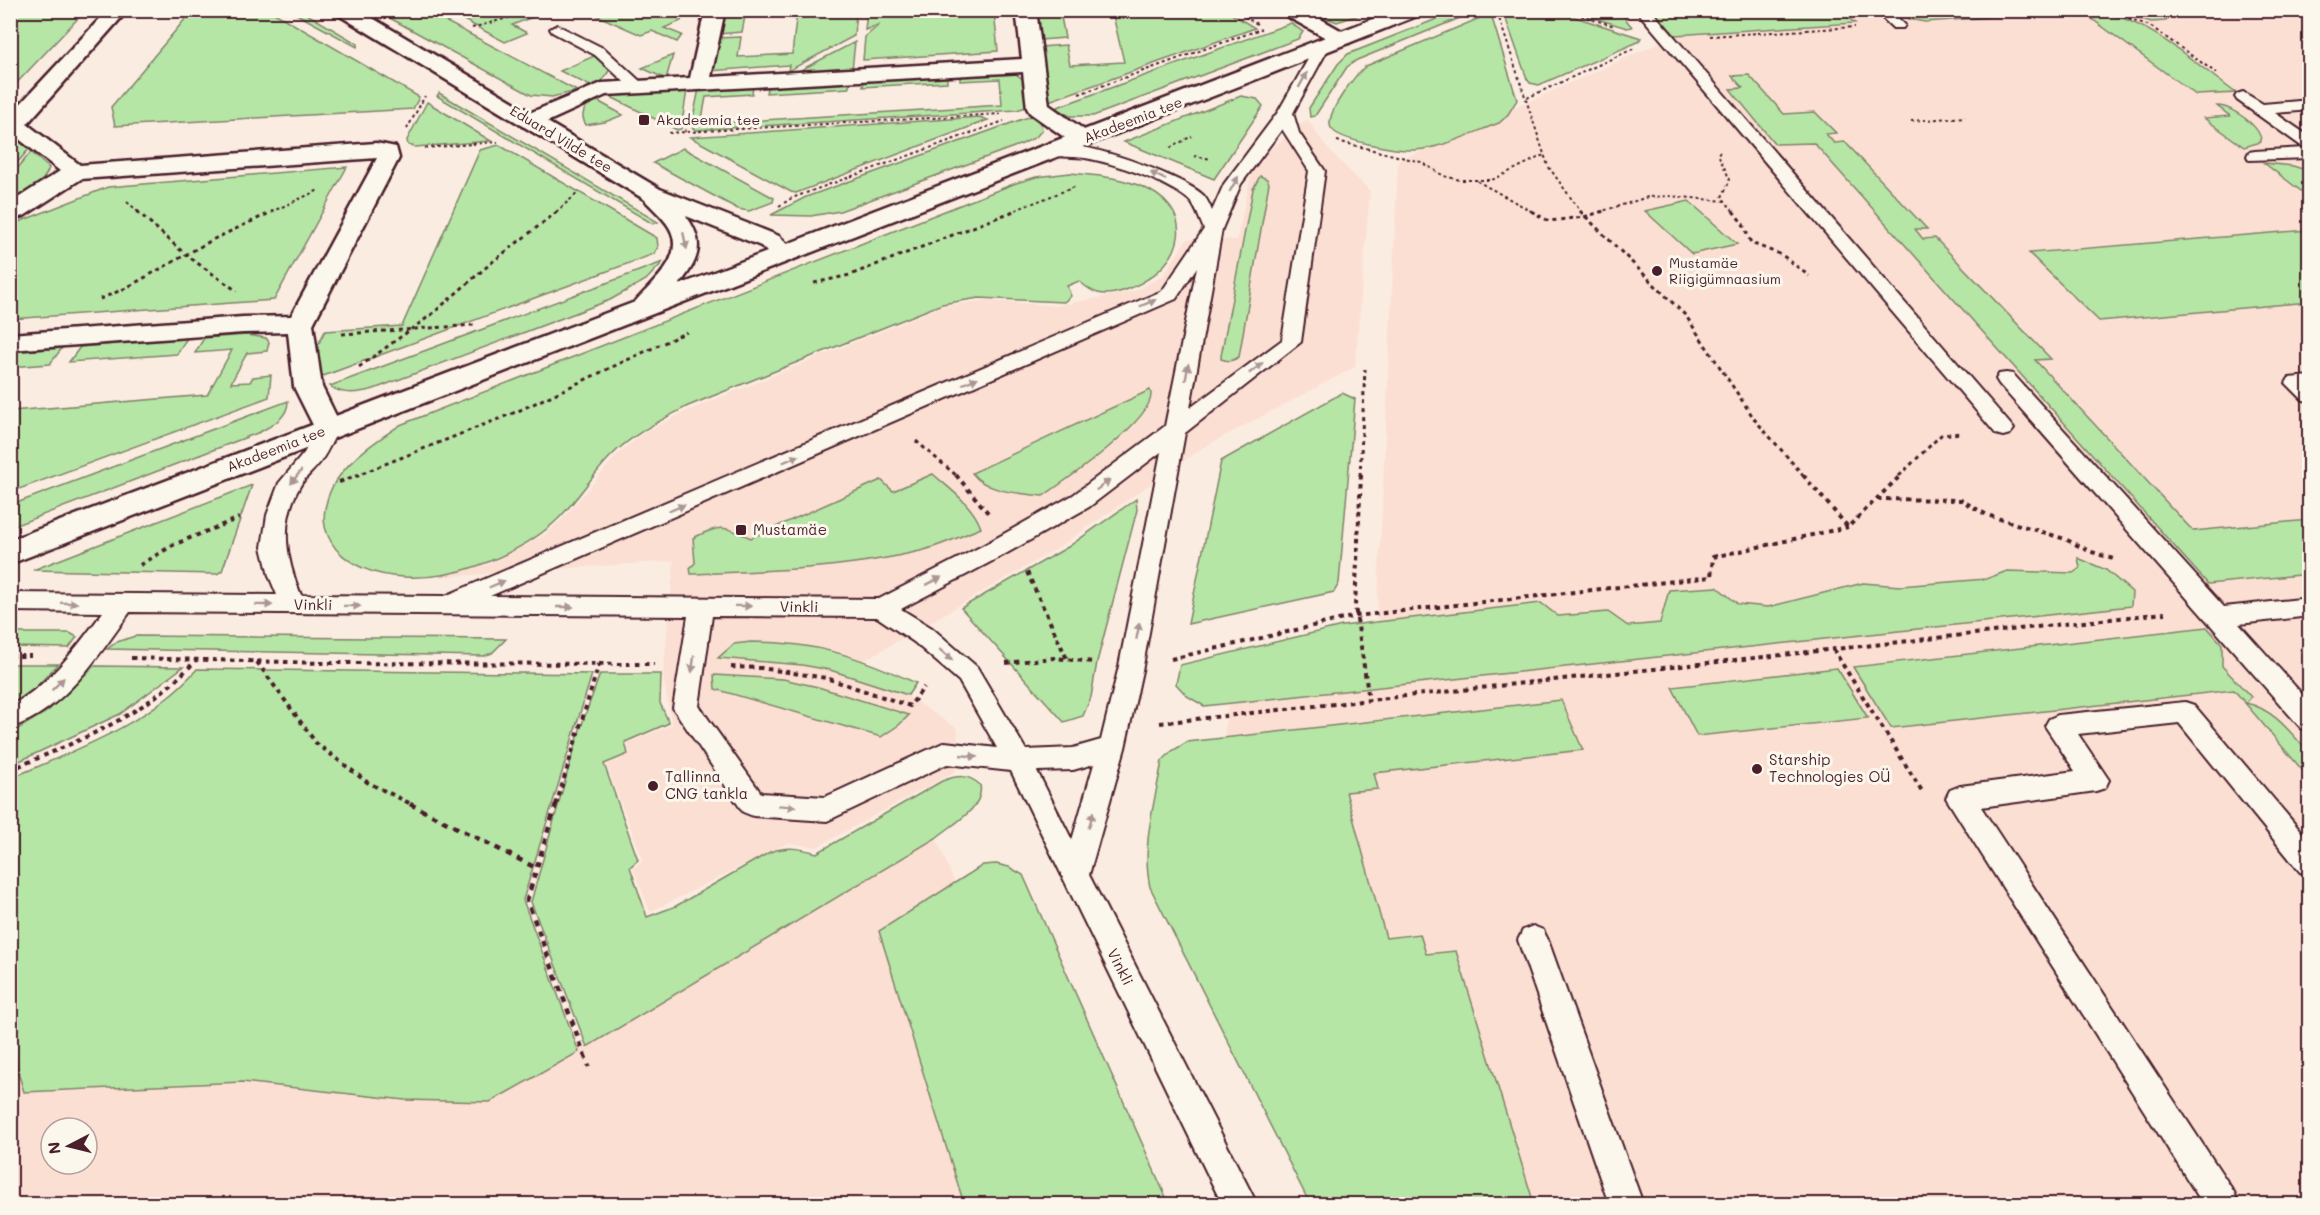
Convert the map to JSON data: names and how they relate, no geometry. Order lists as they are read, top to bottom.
{
  "streets": {
    "street": ["Akadeemia tee", "Eduard Vilde tee"],
    "lane": ["Vinkli"]
  },
  "crossings": [
    ["Akadeemia tee", "Eduard Vilde tee"]
  ],
  "one_way": ["Vinkli"],
  "places": {
    "transit": ["Akadeemia tee", "Mustamäe"],
    "other": ["Mustamäe Riigigümnaasium", "Starship Technologies OÜ", "Tallinna CNG tankla"]
  },
  "north": "left"
}
